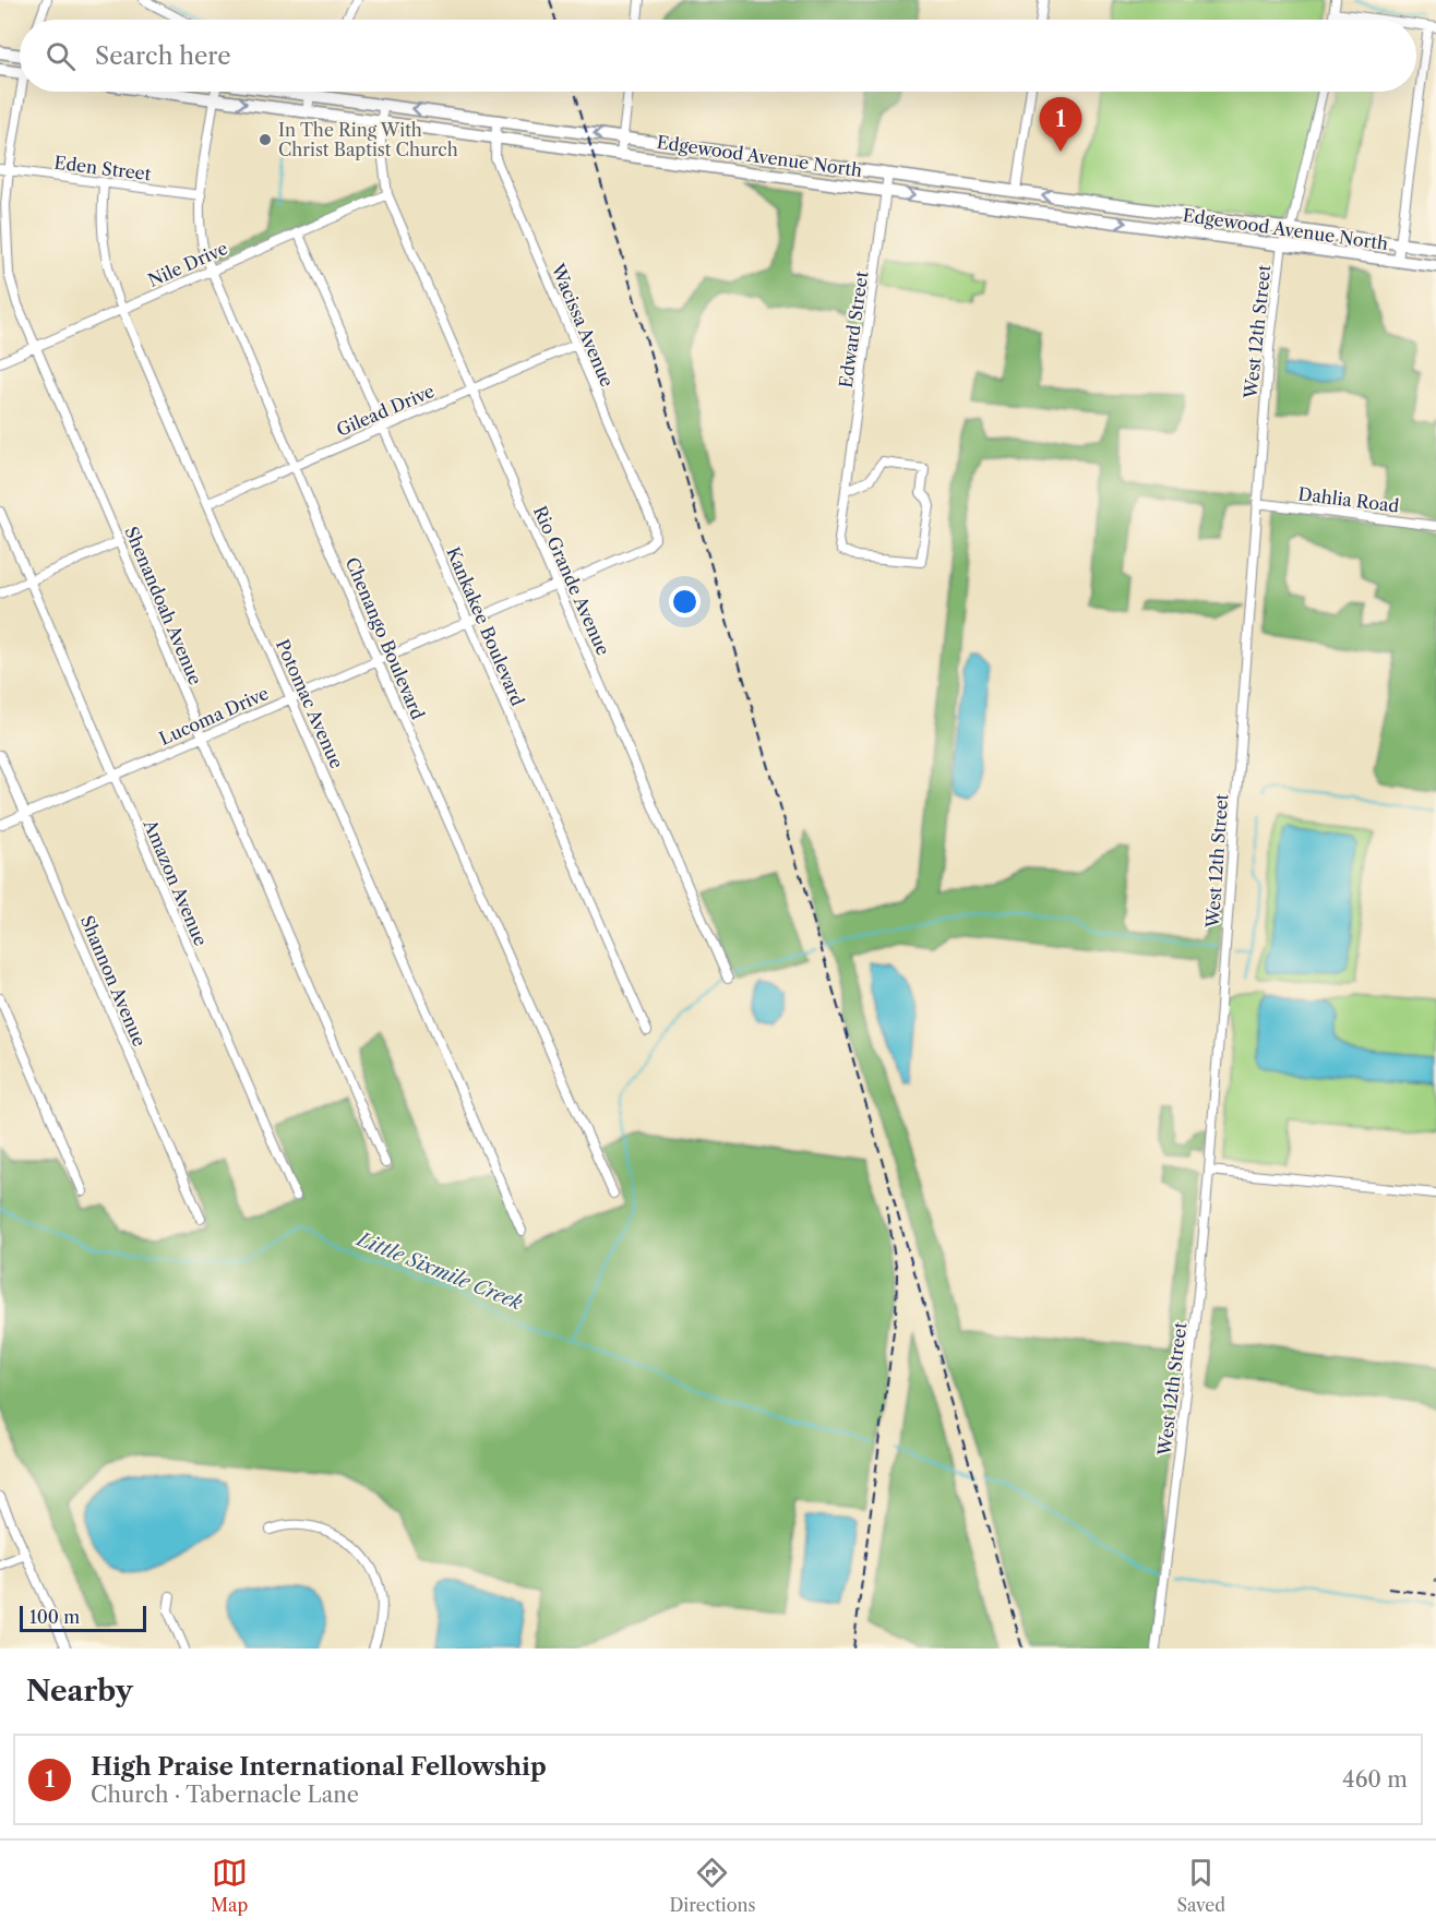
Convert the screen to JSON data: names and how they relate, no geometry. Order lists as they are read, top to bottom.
{
  "streets": {
    "main road": ["Edgewood Avenue North"],
    "street": [
      "Eden Street",
      "Nile Drive",
      "Wacissa Avenue",
      "Edward Street",
      "West 12th Street",
      "Gilead Drive",
      "Dahlia Road",
      "Rio Grande Avenue",
      "Shenandoah Avenue",
      "Kankakee Boulevard",
      "Chenango Boulevard",
      "Potomac Avenue",
      "Lucoma Drive",
      "Amazon Avenue",
      "Shannon Avenue"
    ]
  },
  "crossings": [
    ["Edgewood Avenue North", "Wacissa Avenue"],
    ["Edgewood Avenue North", "Edward Street"],
    ["Edgewood Avenue North", "West 12th Street"],
    ["Edgewood Avenue North", "Rio Grande Avenue"],
    ["Edgewood Avenue North", "Chenango Boulevard"],
    ["Eden Street", "Shenandoah Avenue"],
    ["Eden Street", "Chenango Boulevard"],
    ["Eden Street", "Potomac Avenue"],
    ["Nile Drive", "Rio Grande Avenue"],
    ["Nile Drive", "Shenandoah Avenue"],
    ["Nile Drive", "Kankakee Boulevard"],
    ["Nile Drive", "Chenango Boulevard"],
    ["Nile Drive", "Potomac Avenue"],
    ["Wacissa Avenue", "Gilead Drive"],
    ["Wacissa Avenue", "Lucoma Drive"],
    ["West 12th Street", "Dahlia Road"],
    ["Gilead Drive", "Rio Grande Avenue"],
    ["Gilead Drive", "Kankakee Boulevard"],
    ["Gilead Drive", "Chenango Boulevard"],
    ["Gilead Drive", "Potomac Avenue"],
    ["Rio Grande Avenue", "Lucoma Drive"],
    ["Shenandoah Avenue", "Lucoma Drive"],
    ["Kankakee Boulevard", "Lucoma Drive"],
    ["Chenango Boulevard", "Lucoma Drive"],
    ["Potomac Avenue", "Lucoma Drive"],
    ["Lucoma Drive", "Amazon Avenue"],
    ["Lucoma Drive", "Shannon Avenue"]
  ],
  "water": ["Little Sixmile Creek"],
  "places": ["In The Ring With Christ Baptist Church"],
  "scale_bar": "100 m",
  "page": {
    "search": "Search here",
    "pins": "1",
    "scale": "100 m",
    "heading": "Nearby",
    "list": [
      {
        "mark": "1",
        "name": "High Praise International Fellowship",
        "note": "Church · Tabernacle Lane",
        "value": "460 m"
      }
    ],
    "nav": ["Map", "Directions", "Saved"]
  }
}
